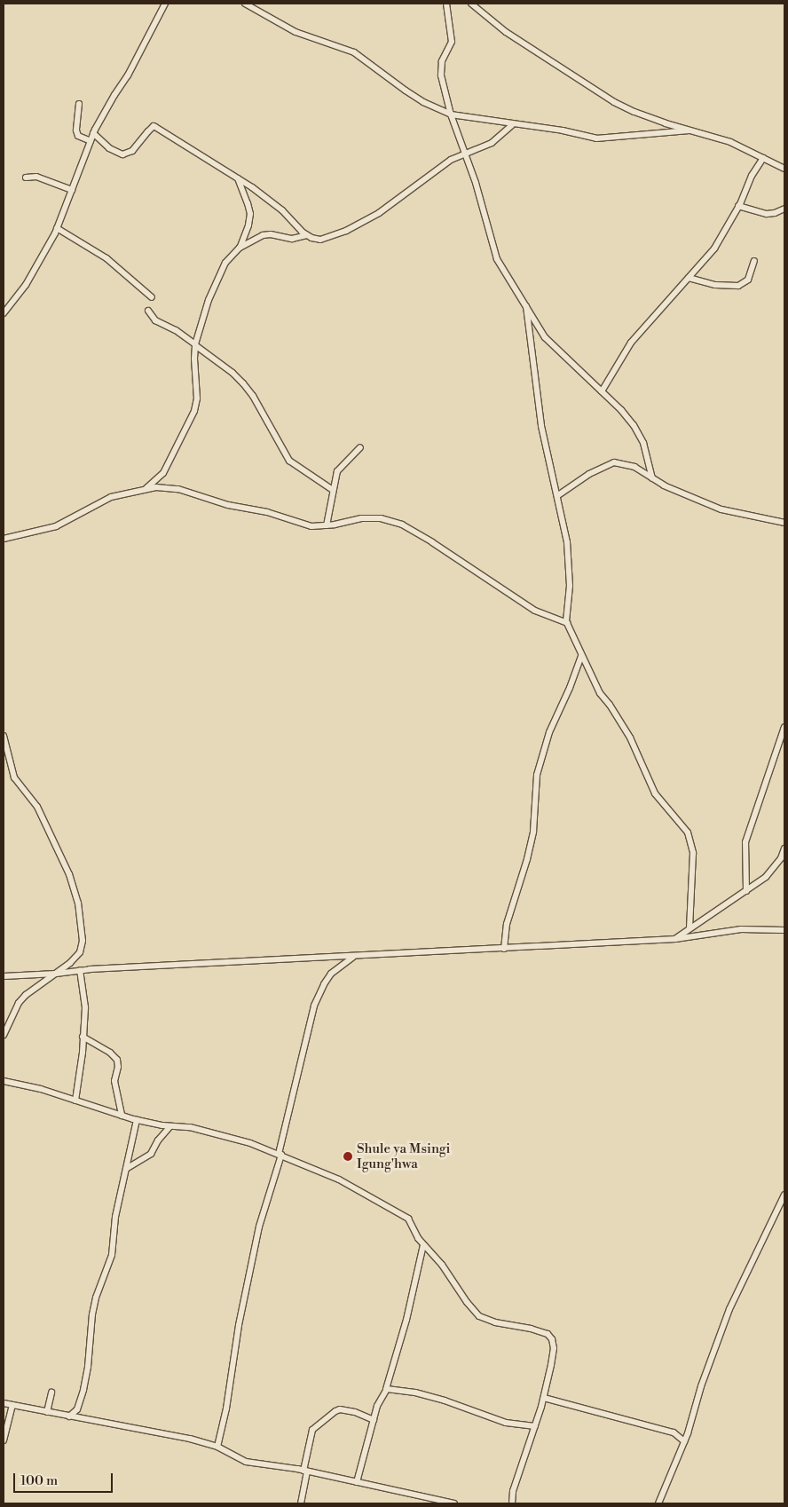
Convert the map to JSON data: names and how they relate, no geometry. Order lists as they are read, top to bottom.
{
  "places": ["Shule ya Msingi Igung'hwa"],
  "scale_bar": "100 m"
}
